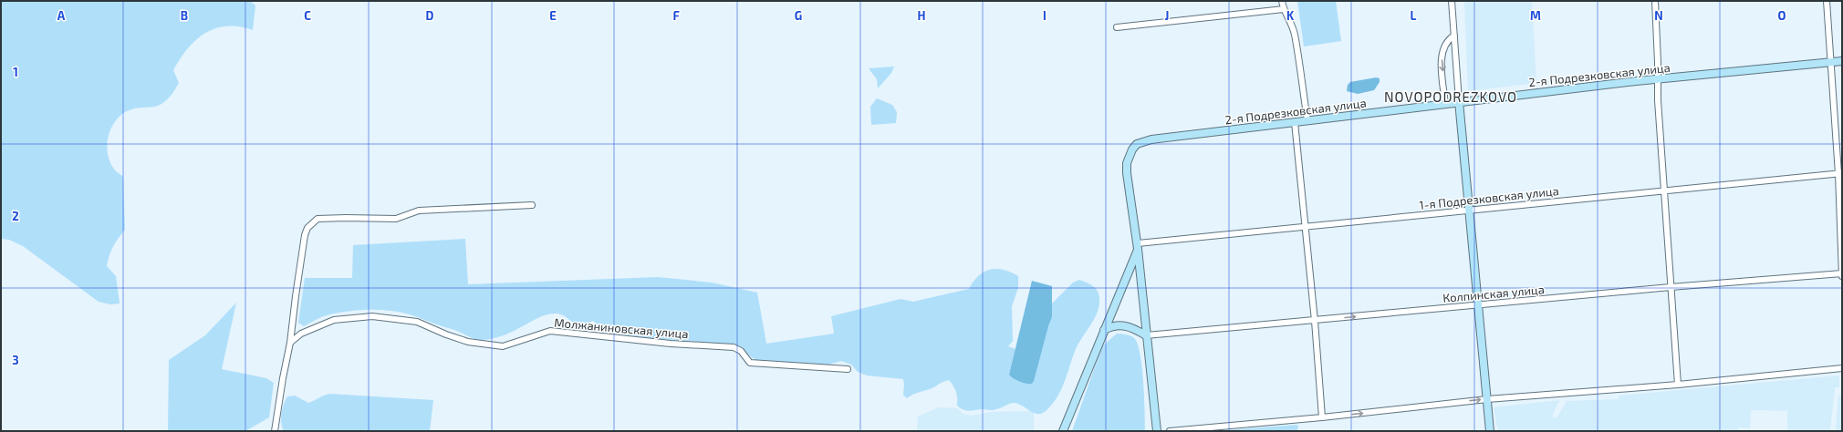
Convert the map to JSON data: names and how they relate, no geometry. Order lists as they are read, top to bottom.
{
  "streets": {
    "street": [
      "2-я Подрезковская улица",
      "1-я Подрезковская улица",
      "Колпинская улица",
      "Молжаниновская улица"
    ]
  },
  "crossings": [
    ["2-я Подрезковская улица", "1-я Подрезковская улица"]
  ],
  "districts": ["NOVOPODREZKOVO"],
  "grid": {
    "columns": [
      "A",
      "B",
      "C",
      "D",
      "E",
      "F",
      "G",
      "H",
      "I",
      "J",
      "K",
      "L",
      "M",
      "N",
      "O"
    ],
    "rows": ["1", "2", "3"]
  }
}
